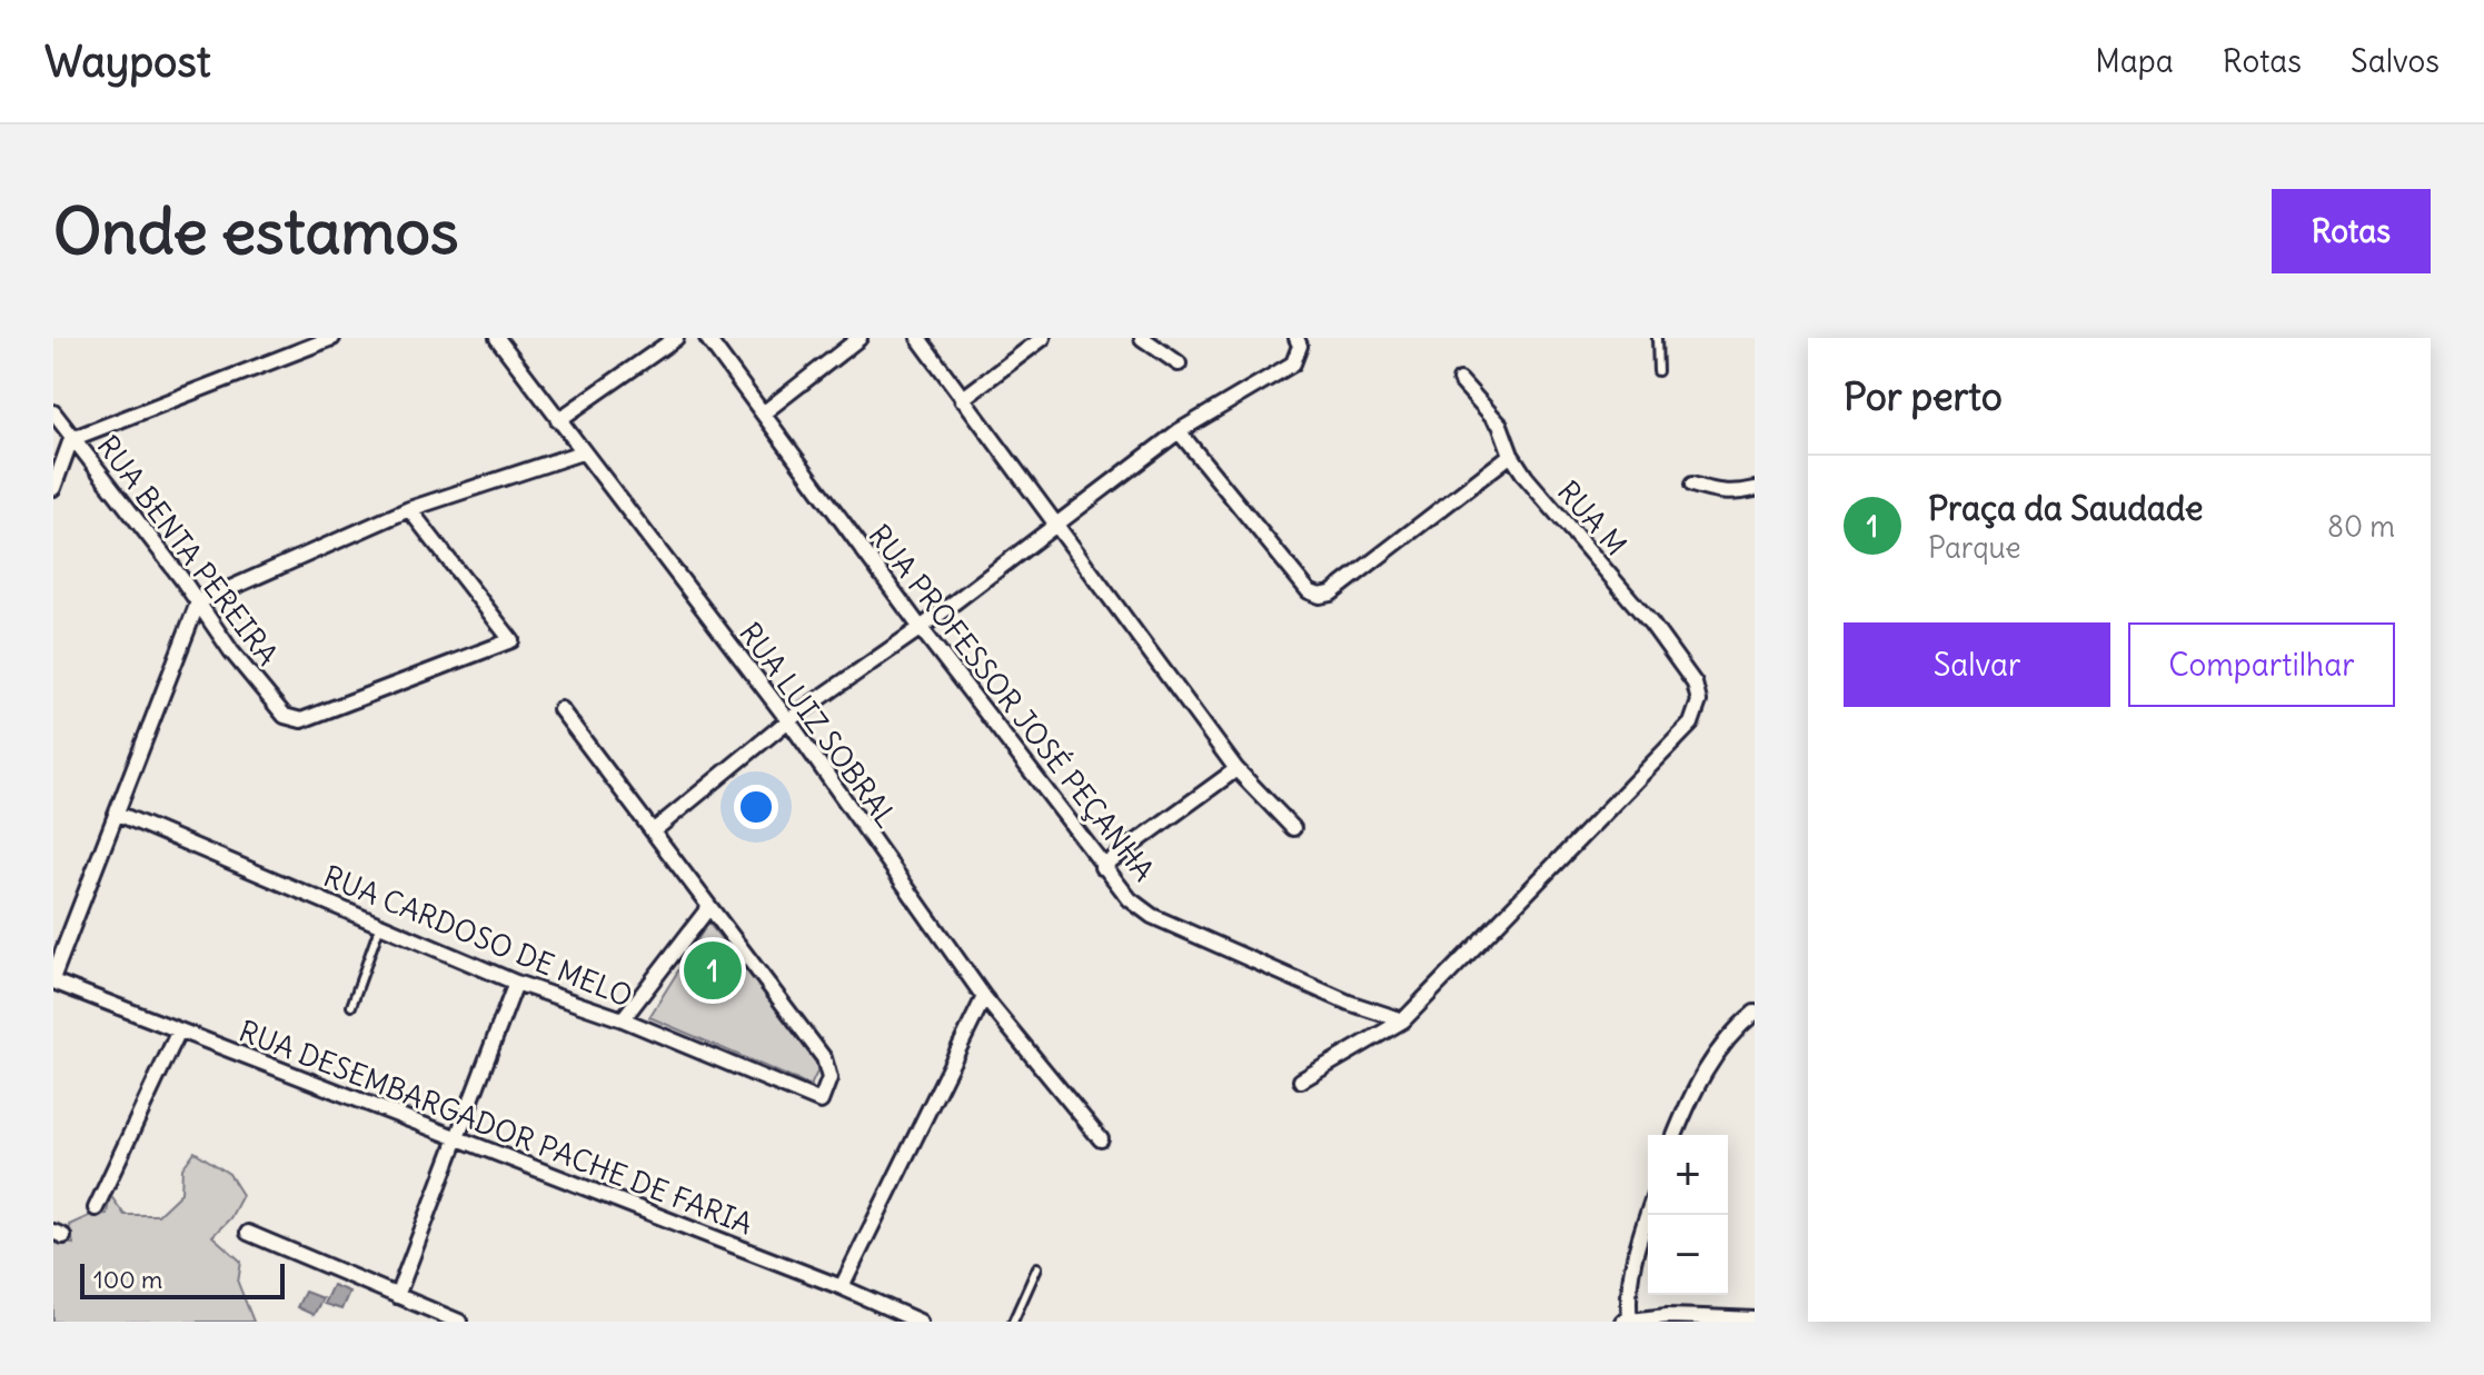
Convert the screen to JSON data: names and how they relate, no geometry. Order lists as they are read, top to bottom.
{
  "streets": {
    "street": [
      "RUA M",
      "RUA BENTA PEREIRA",
      "RUA PROFESSOR JOSÉ PEÇANHA",
      "RUA LUIZ SOBRAL",
      "RUA CARDOSO DE MELO",
      "RUA DESEMBARGADOR PACHE DE FARIA"
    ]
  },
  "crossings": [
    ["RUA M", "RUA PROFESSOR JOSÉ PEÇANHA"]
  ],
  "scale_bar": "100 m",
  "page": {
    "header": "Waypost",
    "nav": ["Mapa", "Rotas", "Salvos"],
    "buttons": [
      "Rotas",
      ["Salvar", "Compartilhar"]
    ],
    "title": "Onde estamos",
    "heading": "Por perto",
    "list": [
      {
        "mark": "1",
        "name": "Praça da Saudade",
        "note": "Parque",
        "value": "80 m"
      }
    ],
    "pins": "1",
    "map_buttons": ["+", "−"],
    "scale": "100 m"
  }
}
